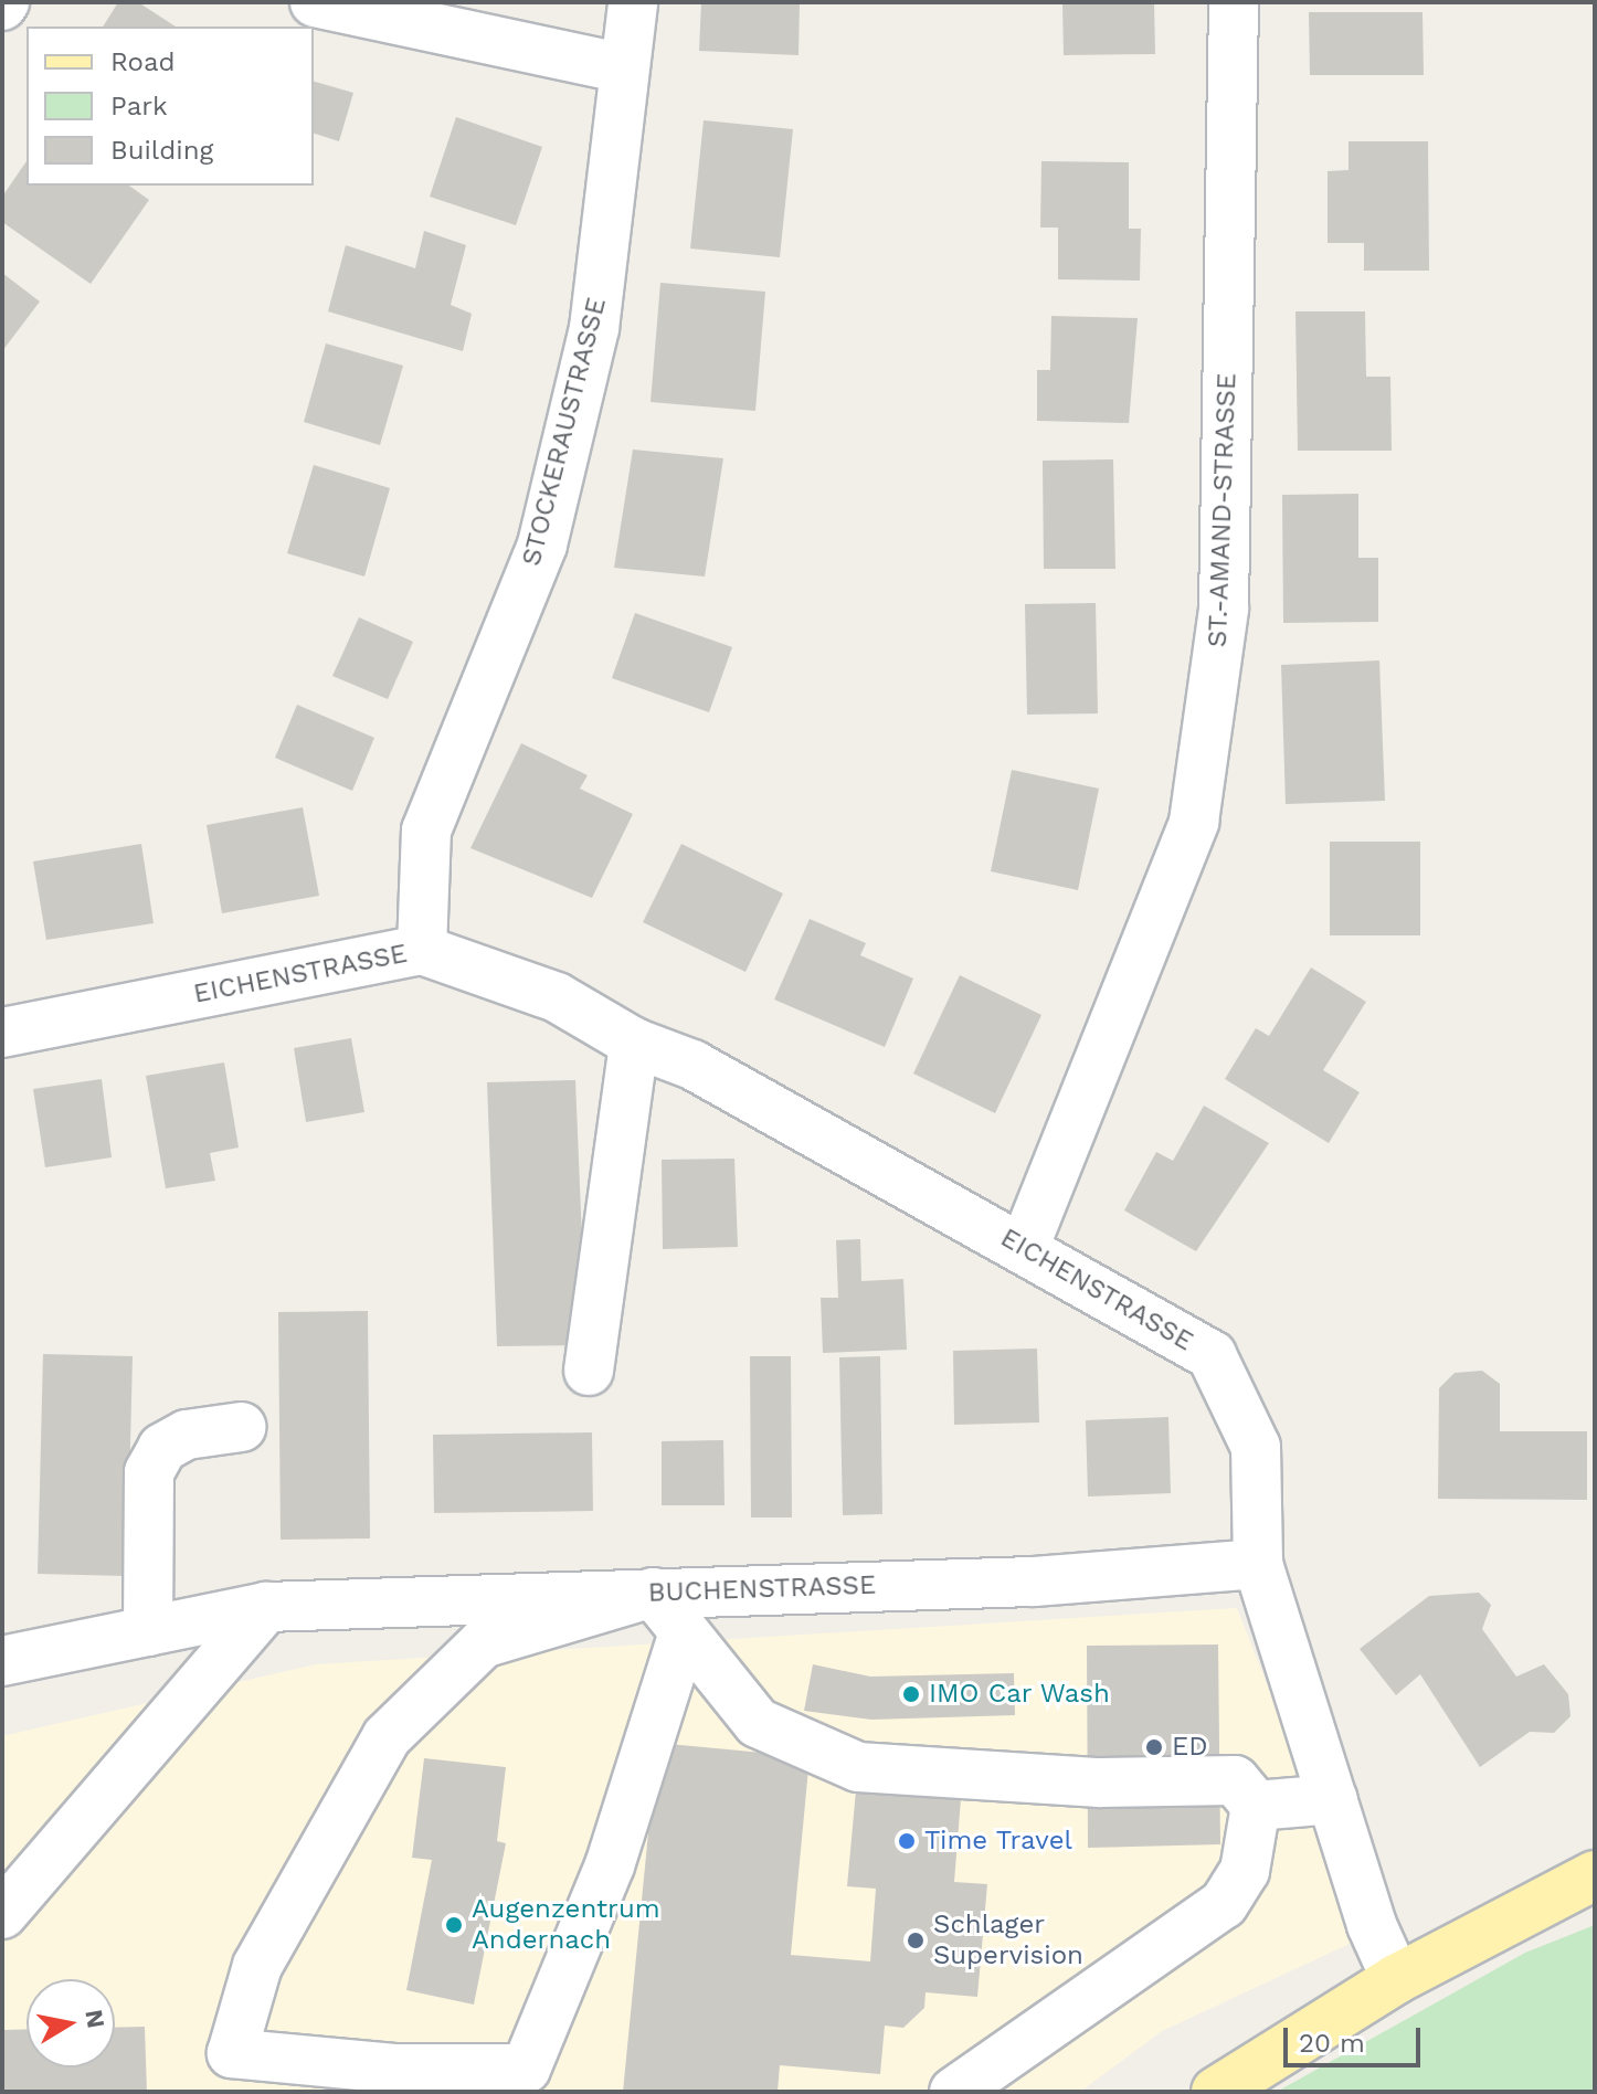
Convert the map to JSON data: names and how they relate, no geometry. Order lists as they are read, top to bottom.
{
  "streets": {
    "street": [
      "STOCKERAUSTRASSE",
      "ST.-AMAND-STRASSE",
      "EICHENSTRASSE",
      "BUCHENSTRASSE"
    ]
  },
  "crossings": [
    ["STOCKERAUSTRASSE", "EICHENSTRASSE"],
    ["ST.-AMAND-STRASSE", "EICHENSTRASSE"],
    ["EICHENSTRASSE", "BUCHENSTRASSE"]
  ],
  "places": [
    "IMO Car Wash",
    "ED",
    "Time Travel",
    "Augenzentrum Andernach",
    "Schlager Supervision"
  ],
  "legend": ["Road", "Park", "Building"],
  "scale_bar": "20 m",
  "north": "right"
}
